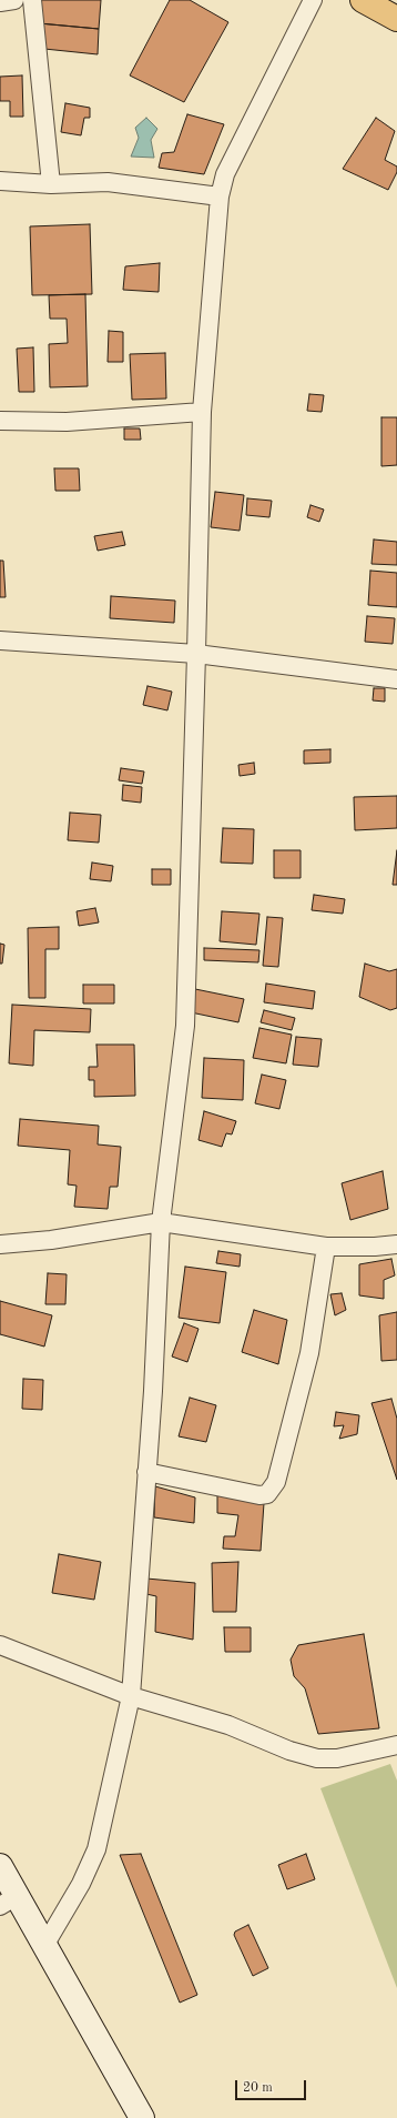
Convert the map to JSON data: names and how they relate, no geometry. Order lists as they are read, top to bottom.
{
  "scale_bar": "20 m"
}
